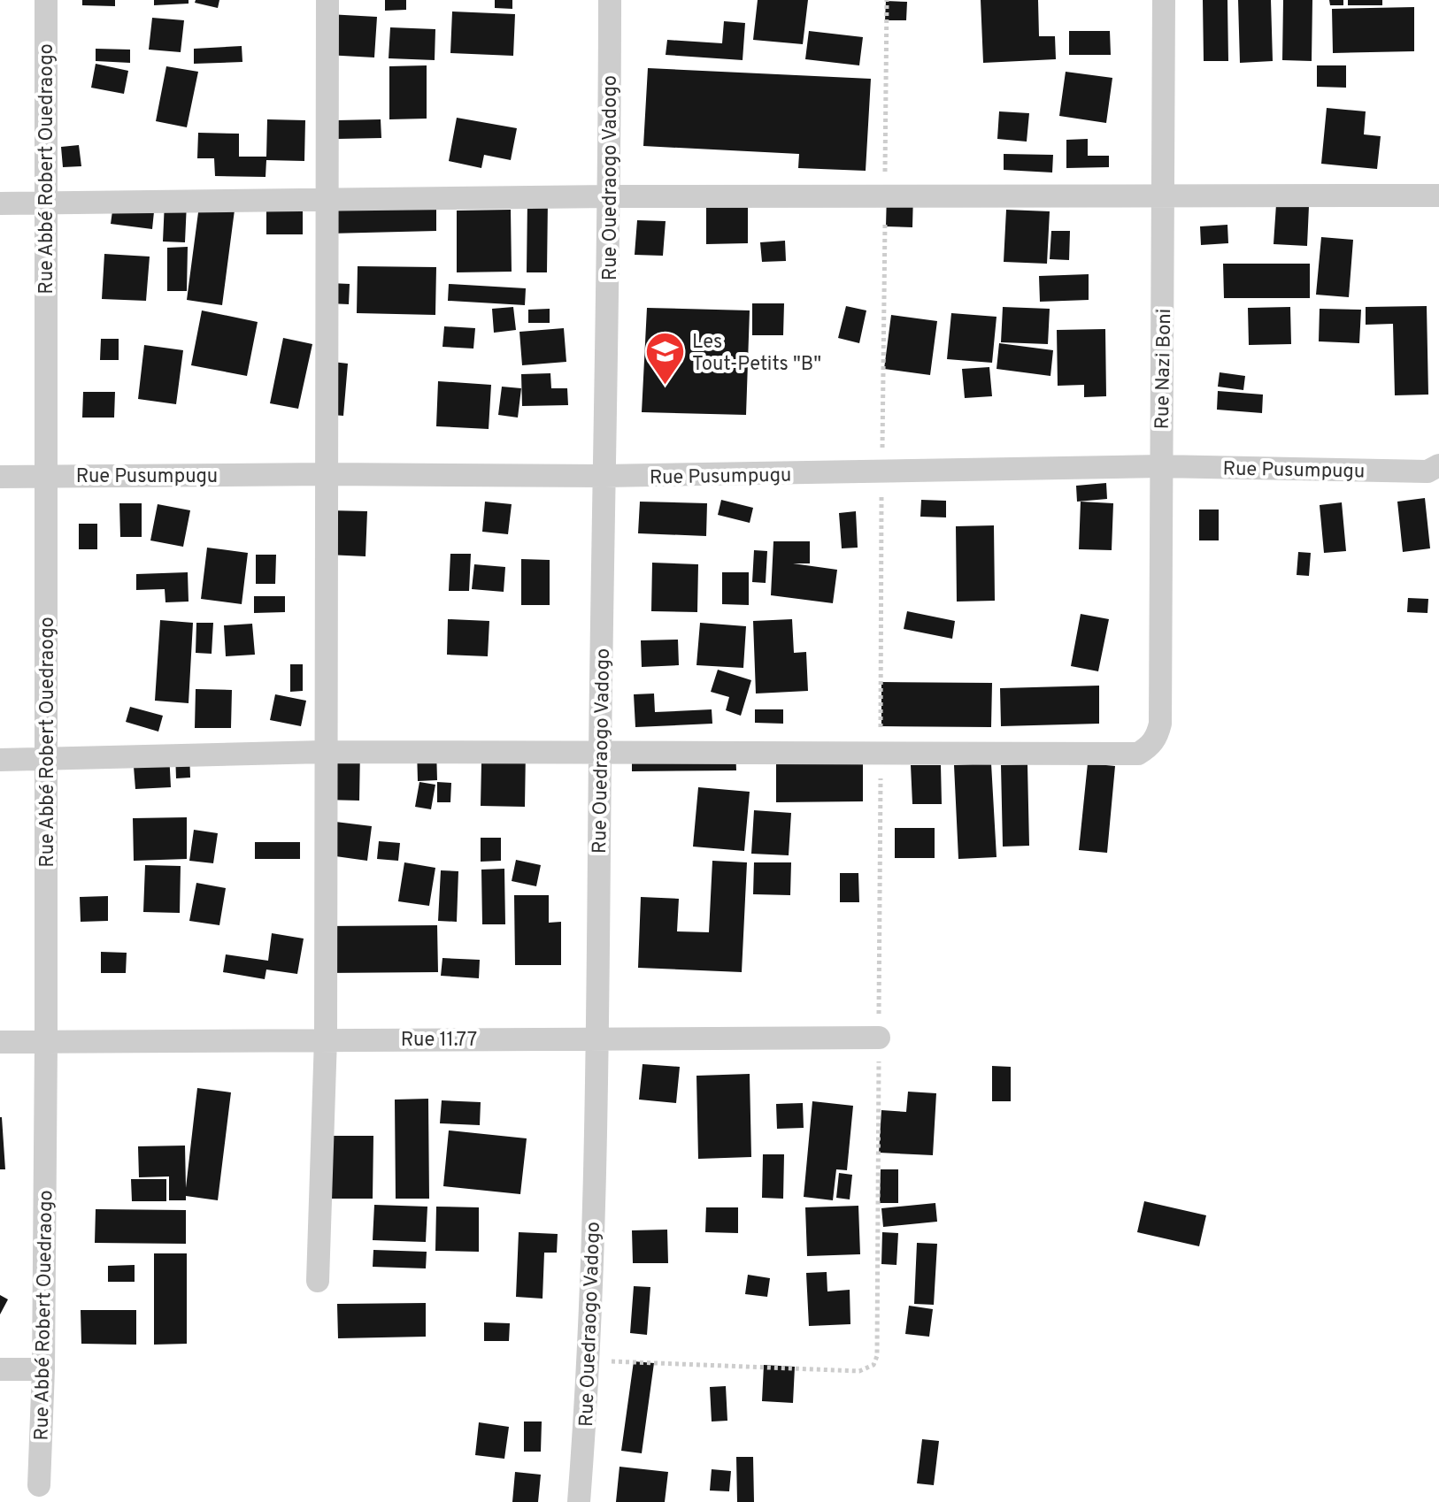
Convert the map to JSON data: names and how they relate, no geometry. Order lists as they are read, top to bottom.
{
  "streets": {
    "street": [
      "Rue Abbé Robert Ouedraogo",
      "Rue Ouedraogo Vadogo",
      "Rue Nazi Boni",
      "Rue Pusumpugu",
      "Rue 11.77"
    ]
  },
  "crossings": [
    ["Rue Abbé Robert Ouedraogo", "Rue Pusumpugu"],
    ["Rue Abbé Robert Ouedraogo", "Rue 11.77"],
    ["Rue Ouedraogo Vadogo", "Rue Pusumpugu"],
    ["Rue Ouedraogo Vadogo", "Rue 11.77"],
    ["Rue Nazi Boni", "Rue Pusumpugu"]
  ],
  "places": {
    "school or university": ["Les Tout-Petits \"B\""]
  }
}
